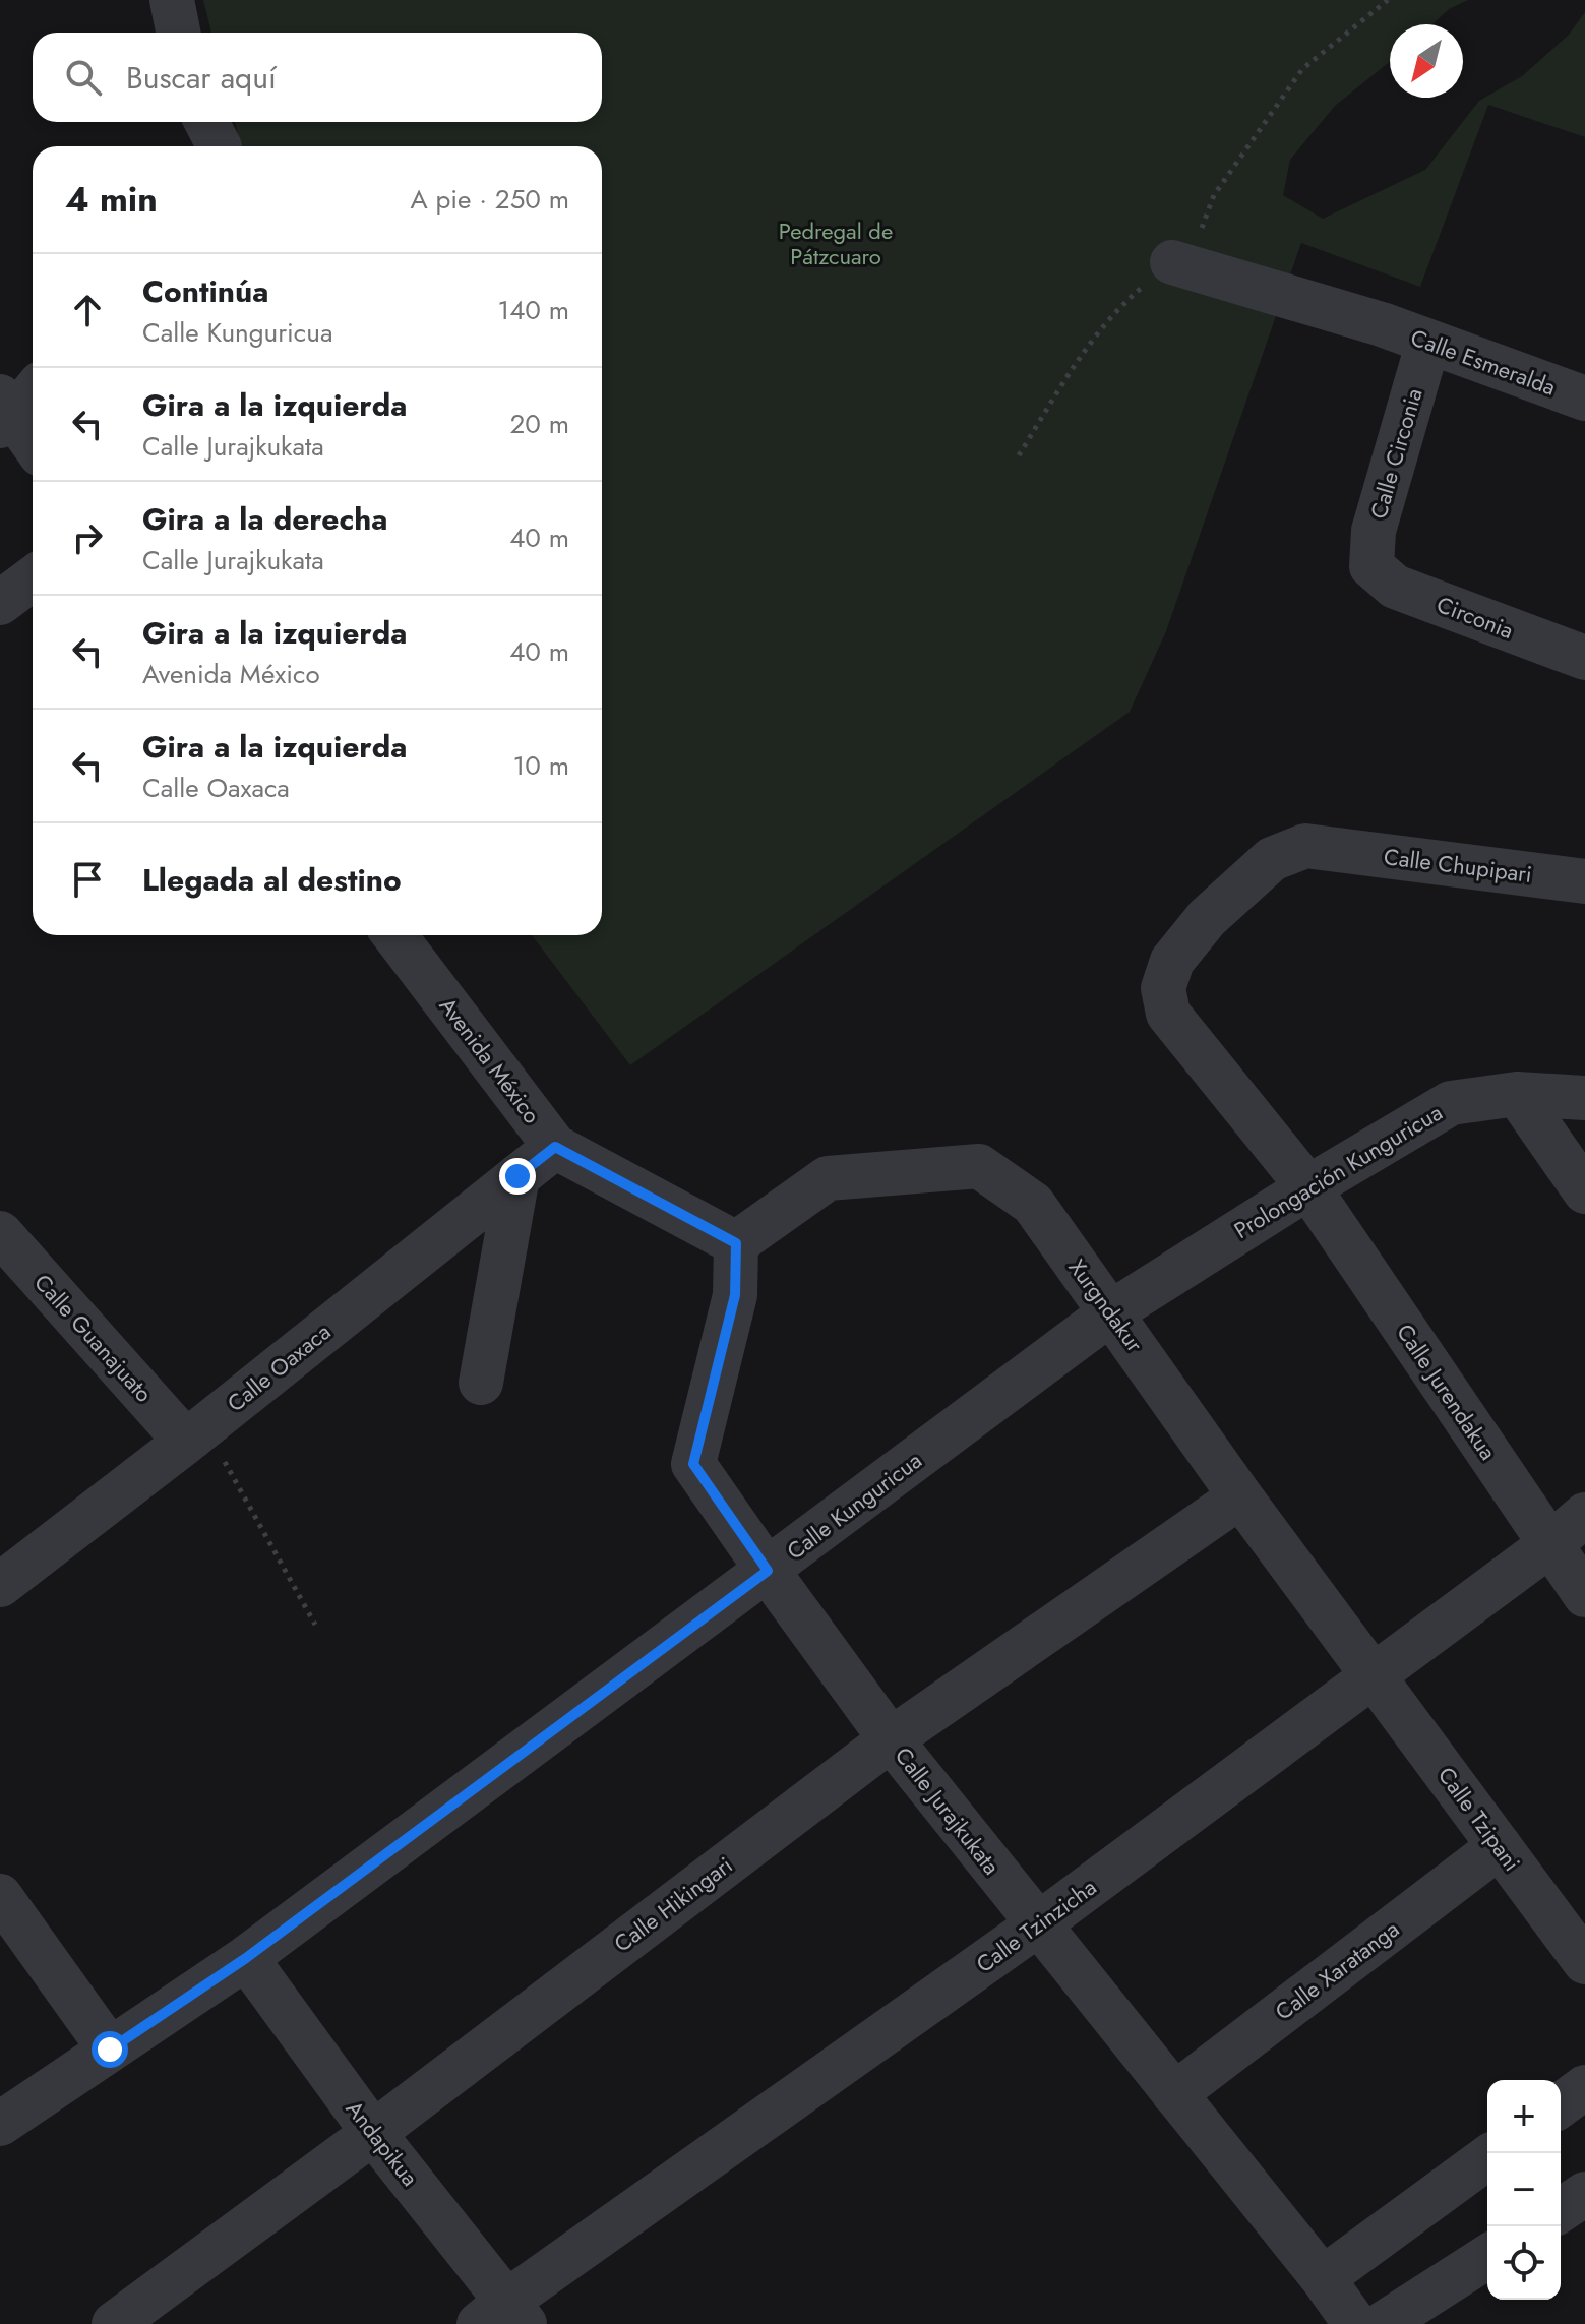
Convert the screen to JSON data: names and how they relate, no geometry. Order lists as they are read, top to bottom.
{
  "streets": {
    "street": [
      "Calle Esmeralda",
      "Calle Circonia",
      "Circonia",
      "Calle Chupipari",
      "Avenida México",
      "Prolongación Kunguricua",
      "Xurgndakur",
      "Calle Guanajuato",
      "Calle Oaxaca",
      "Calle Jurendakua",
      "Calle Kunguricua",
      "Calle Jurajkukata",
      "Calle Tzipani",
      "Calle Hikingari",
      "Calle Tzinzicha",
      "Calle Xaratanga",
      "Andapikua"
    ]
  },
  "crossings": [
    ["Calle Esmeralda", "Calle Circonia"],
    ["Calle Circonia", "Circonia"],
    ["Calle Chupipari", "Prolongación Kunguricua"],
    ["Calle Chupipari", "Calle Jurendakua"],
    ["Avenida México", "Xurgndakur"],
    ["Avenida México", "Calle Oaxaca"],
    ["Avenida México", "Calle Jurajkukata"],
    ["Prolongación Kunguricua", "Xurgndakur"],
    ["Prolongación Kunguricua", "Calle Jurendakua"],
    ["Prolongación Kunguricua", "Calle Kunguricua"],
    ["Xurgndakur", "Calle Kunguricua"],
    ["Xurgndakur", "Calle Jurajkukata"],
    ["Xurgndakur", "Calle Tzipani"],
    ["Xurgndakur", "Calle Hikingari"],
    ["Xurgndakur", "Calle Tzinzicha"],
    ["Calle Guanajuato", "Calle Oaxaca"],
    ["Calle Jurendakua", "Calle Tzinzicha"],
    ["Calle Kunguricua", "Calle Jurajkukata"],
    ["Calle Kunguricua", "Andapikua"],
    ["Calle Jurajkukata", "Calle Hikingari"],
    ["Calle Jurajkukata", "Calle Tzinzicha"],
    ["Calle Jurajkukata", "Calle Xaratanga"],
    ["Calle Tzipani", "Calle Tzinzicha"],
    ["Calle Tzipani", "Calle Xaratanga"],
    ["Calle Hikingari", "Andapikua"],
    ["Calle Tzinzicha", "Andapikua"]
  ],
  "parks": ["Pedregal de Pátzcuaro"],
  "north": "bottom left",
  "page": {
    "search": "Buscar aquí",
    "heading": ["4 min", "A pie · 250 m"],
    "list": [
      ["Continúa", "Calle Kunguricua", "140 m"],
      ["Gira a la izquierda", "Calle Jurajkukata", "20 m"],
      ["Gira a la derecha", "Calle Jurajkukata", "40 m"],
      ["Gira a la izquierda", "Avenida México", "40 m"],
      ["Gira a la izquierda", "Calle Oaxaca", "10 m"],
      "Llegada al destino"
    ],
    "map_buttons": ["+", "−"]
  }
}
